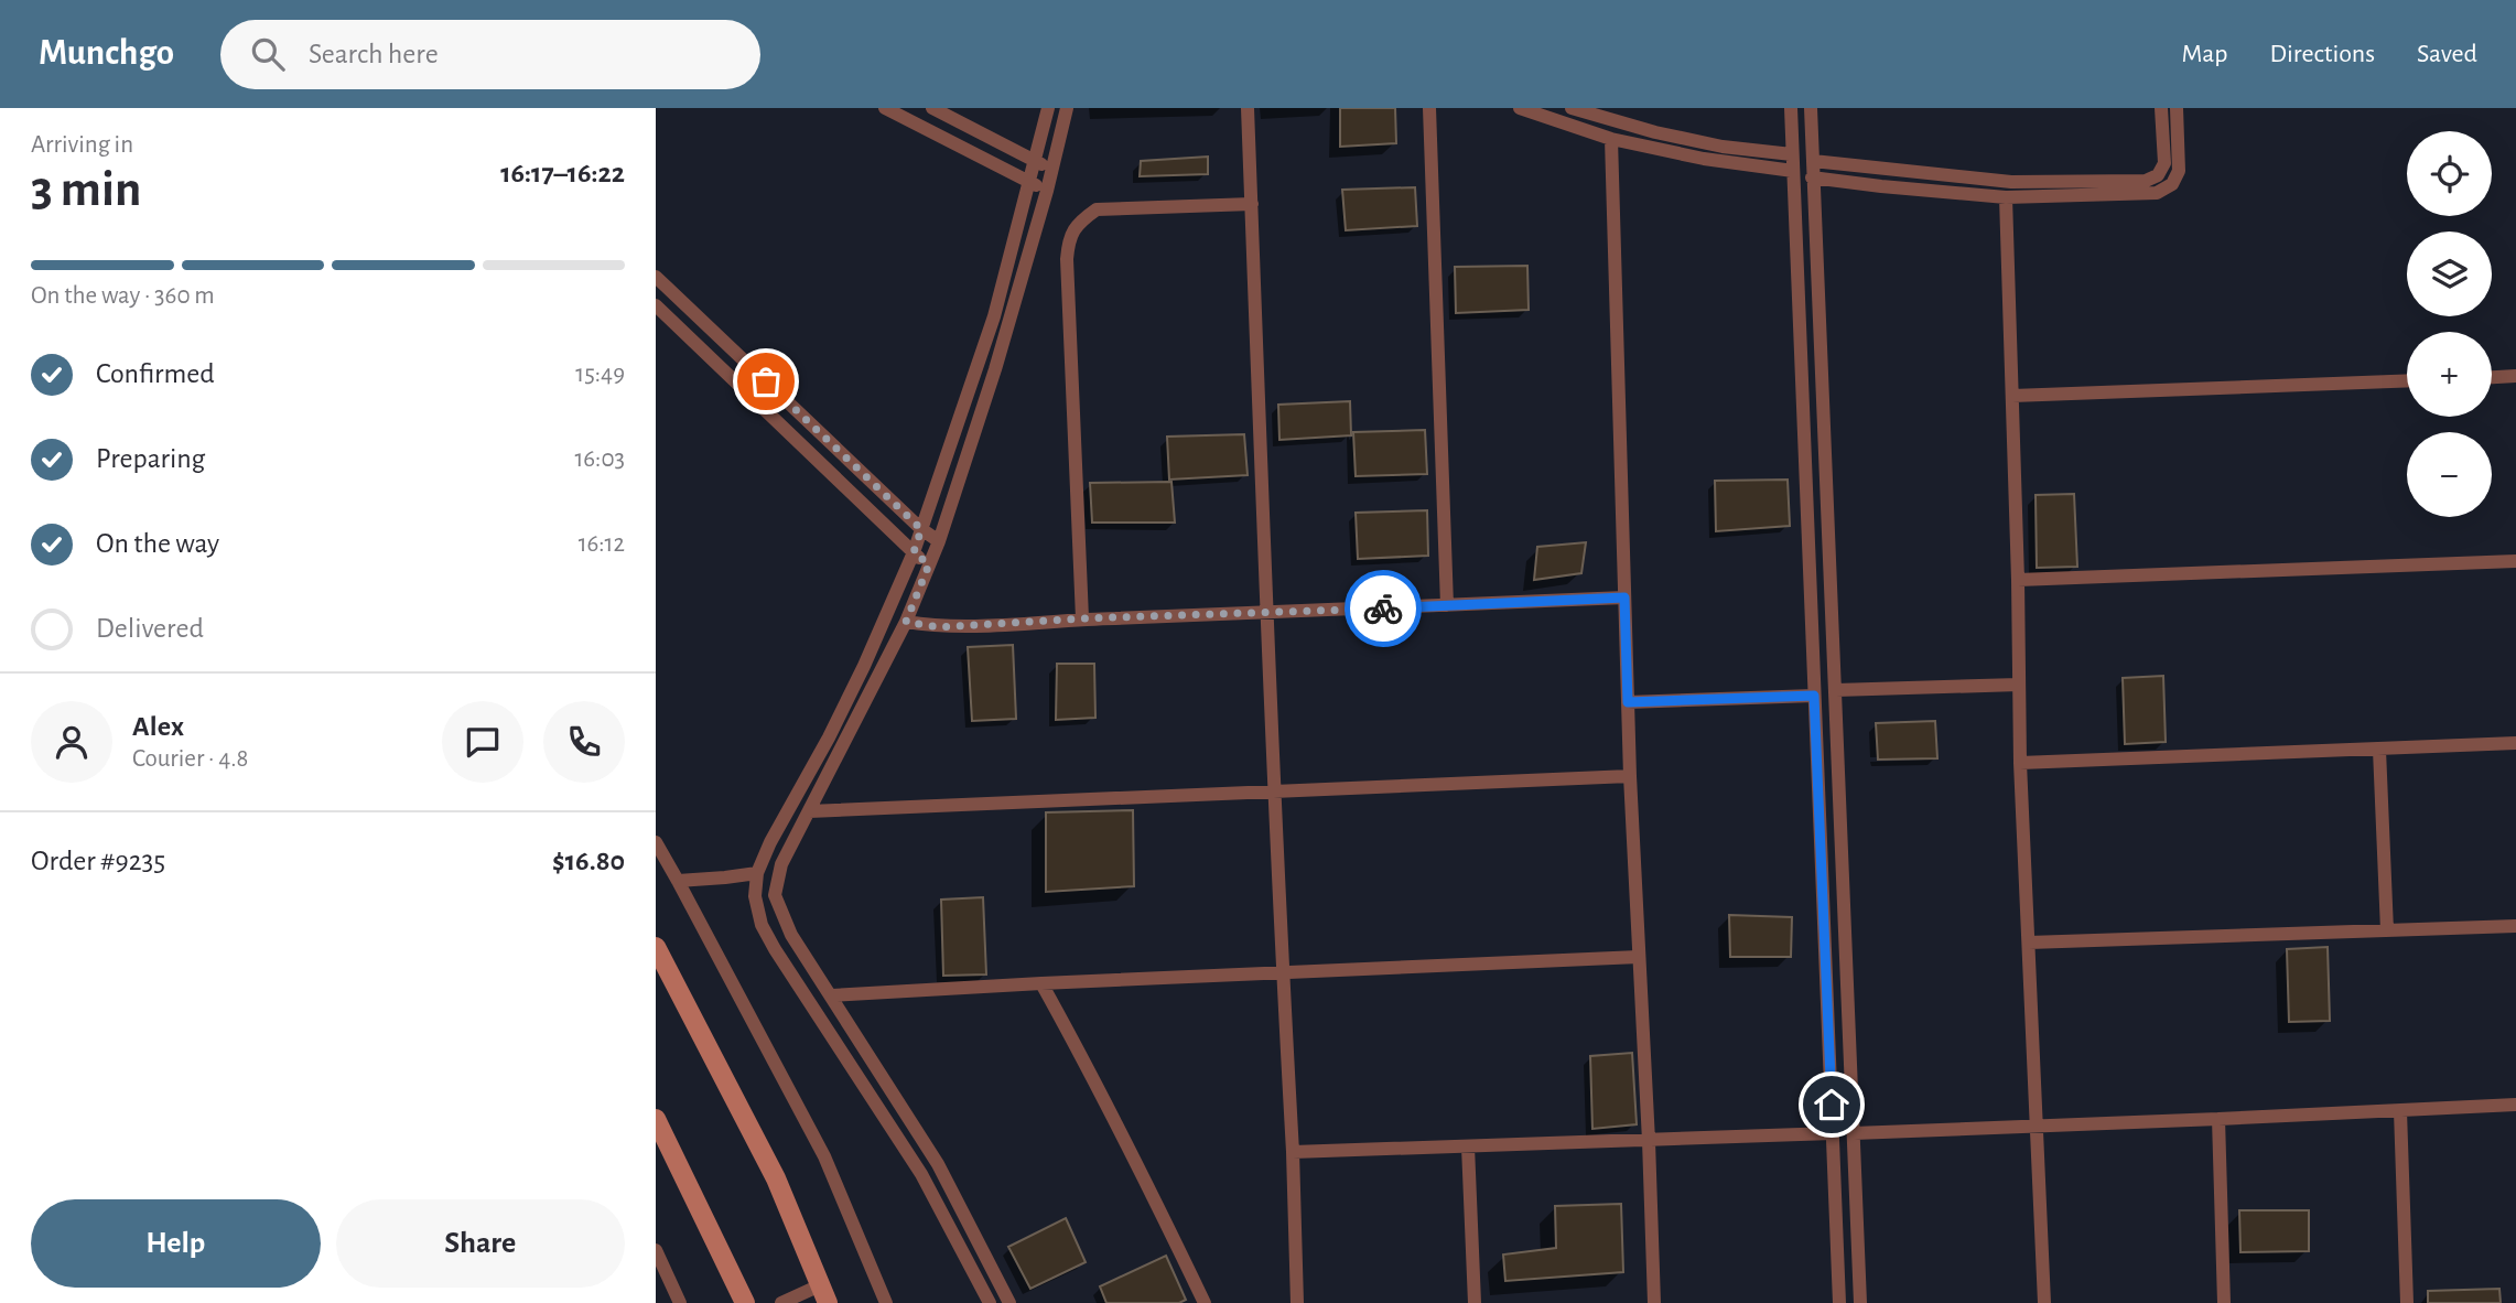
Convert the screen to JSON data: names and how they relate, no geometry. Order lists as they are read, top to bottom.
{
  "page": {
    "header": "Munchgo",
    "search": "Search here",
    "nav": ["Map", "Directions", "Saved"],
    "heading": ["3 min", "Arriving in", "16:17–16:22"],
    "panel": [
      "Alex",
      "Courier · 4.8",
      "Order #9235",
      "$16.80"
    ],
    "map_buttons": ["+", "−"],
    "bar": "On the way · 360 m",
    "list": [
      ["Confirmed", "15:49"],
      ["Preparing", "16:03"],
      ["On the way", "16:12"],
      "Delivered"
    ],
    "buttons": ["Help", "Share"]
  }
}
